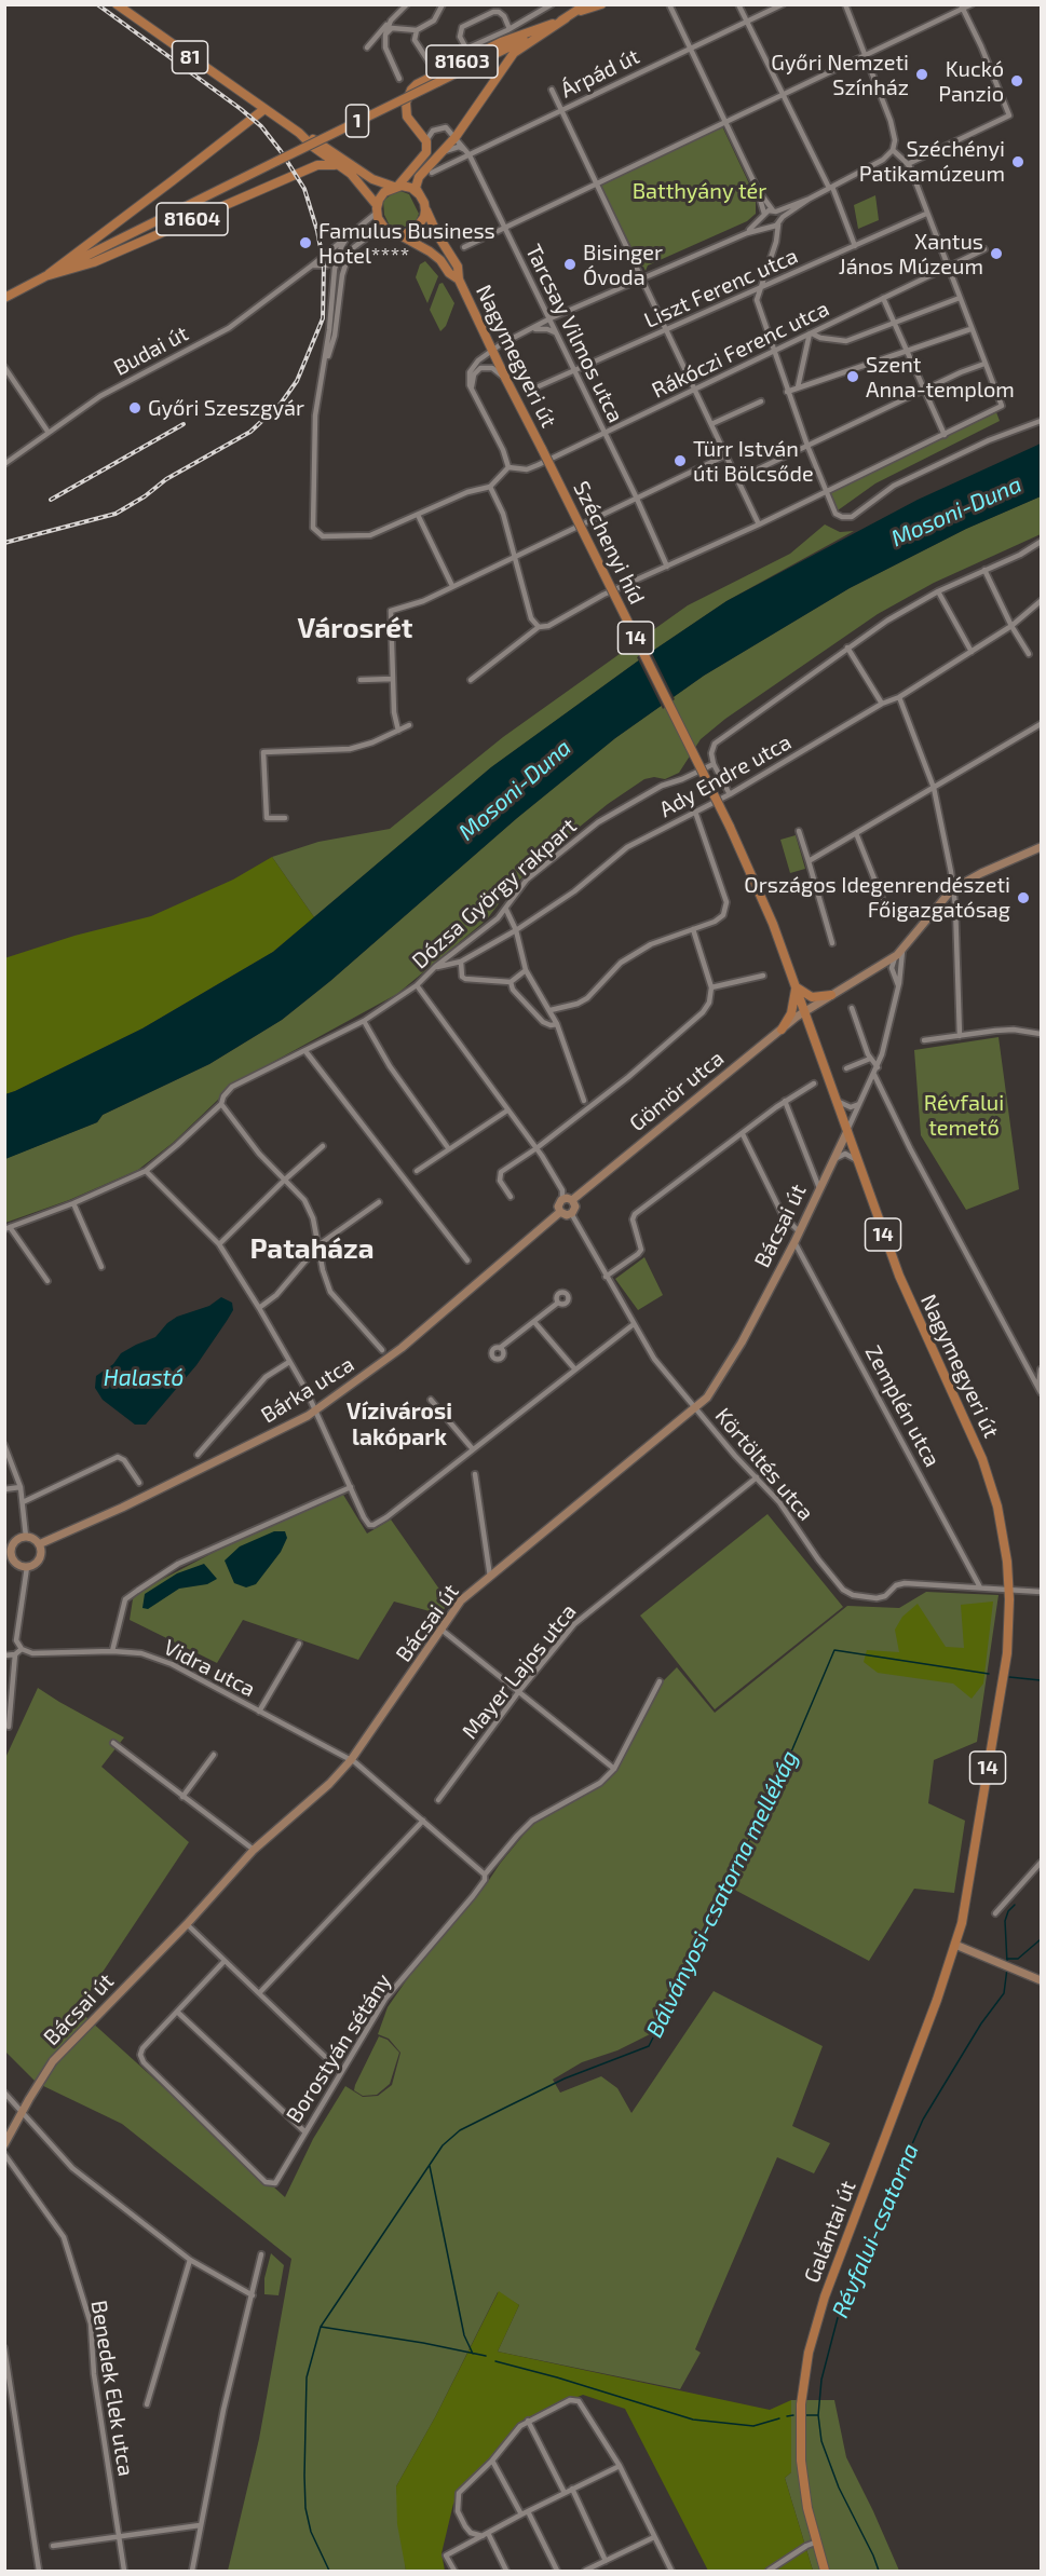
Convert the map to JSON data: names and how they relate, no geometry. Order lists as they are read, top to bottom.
{
  "streets": {
    "main road": [
      "81",
      "81603",
      "1",
      "81604",
      "Nagymegyeri út",
      "Széchenyi híd",
      "14",
      "Gömör utca",
      "Bácsai út",
      "Bárka utca",
      "Galántai út"
    ],
    "street": [
      "Árpád út",
      "Liszt Ferenc utca",
      "Tarcsay Vilmos utca",
      "Rákóczi Ferenc utca",
      "Budai út",
      "Ady Endre utca",
      "Dózsa György rakpart",
      "Zemplén utca",
      "Körtöltés utca",
      "Vidra utca",
      "Mayer Lajos utca",
      "Borostyán sétány",
      "Benedek Elek utca"
    ]
  },
  "crossings": [
    ["81", "81604"],
    ["81", "Budai út"],
    ["81", "Nagymegyeri út"],
    ["81", "14"],
    ["81603", "1"],
    ["Árpád út", "Tarcsay Vilmos utca"],
    ["1", "81604"],
    ["Liszt Ferenc utca", "Tarcsay Vilmos utca"],
    ["Tarcsay Vilmos utca", "Rákóczi Ferenc utca"],
    ["Budai út", "Nagymegyeri út"],
    ["Budai út", "14"],
    ["Nagymegyeri út", "Széchenyi híd"],
    ["Nagymegyeri út", "14"],
    ["Nagymegyeri út", "Gömör utca"],
    ["Nagymegyeri út", "Bácsai út"],
    ["Nagymegyeri út", "Körtöltés utca"],
    ["Nagymegyeri út", "Galántai út"],
    ["14", "Galántai út"],
    ["Ady Endre utca", "Dózsa György rakpart"],
    ["Gömör utca", "Bácsai út"],
    ["Gömör utca", "Bárka utca"],
    ["Gömör utca", "Körtöltés utca"],
    ["Bácsai út", "Zemplén utca"],
    ["Bácsai út", "Körtöltés utca"],
    ["Bácsai út", "Vidra utca"],
    ["Bárka utca", "Körtöltés utca"],
    ["Zemplén utca", "Körtöltés utca"],
    ["Körtöltés utca", "Mayer Lajos utca"],
    ["Vidra utca", "Borostyán sétány"]
  ],
  "districts": ["Városrét", "Pataháza", "Vízivárosi lakópark"],
  "water": [
    "Mosoni-Duna",
    "Halastó",
    "Bálványosi-csatorna mellékág",
    "Révfalui-csatorna"
  ],
  "parks": ["Batthyány tér", "Révfalui temető"],
  "places": [
    "Győri Nemzeti Színház",
    "Kuckó Panzio",
    "Széchényi Patikamúzeum",
    "Famulus Business Hotel****",
    "Xantus János Múzeum",
    "Bisinger Óvoda",
    "Szent Anna-templom",
    "Győri Szeszgyár",
    "Türr István úti Bölcsőde",
    "Országos Idegenrendészeti Főigazgatósag"
  ]
}
